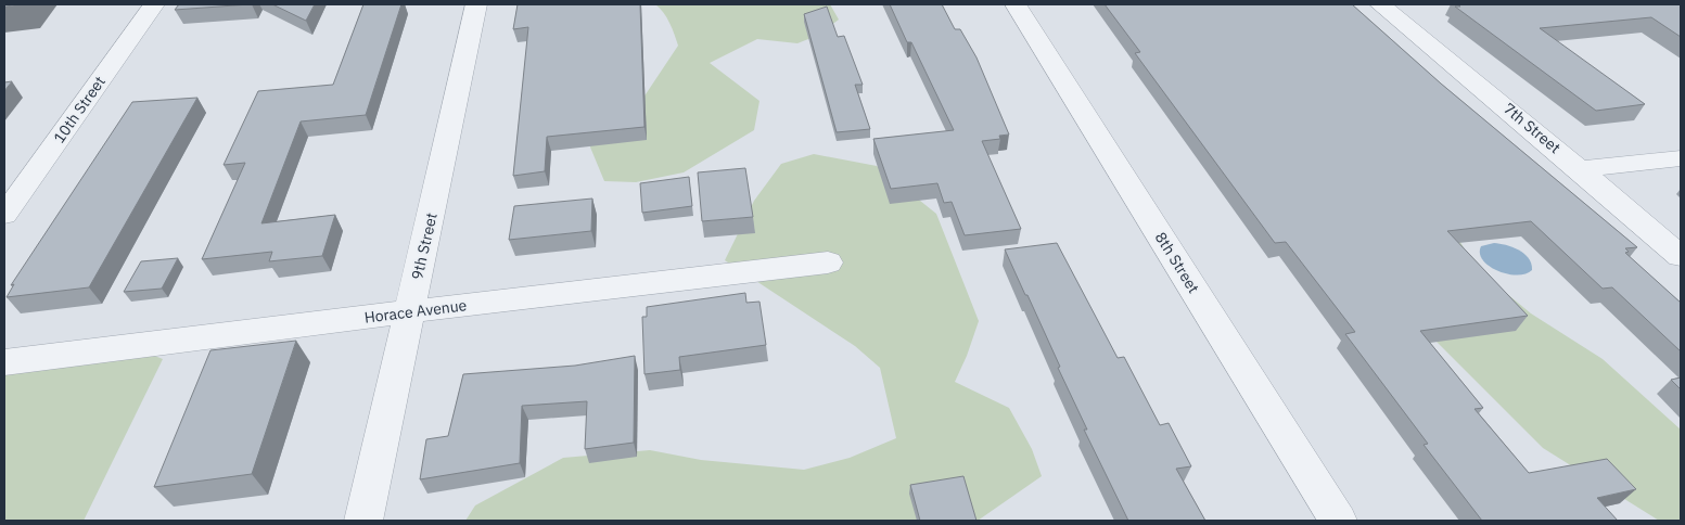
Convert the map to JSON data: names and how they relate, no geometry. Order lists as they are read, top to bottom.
{
  "streets": {
    "street": [
      "10th Street",
      "7th Street",
      "9th Street",
      "8th Street",
      "Horace Avenue"
    ]
  },
  "crossings": [
    ["9th Street", "Horace Avenue"]
  ]
}
